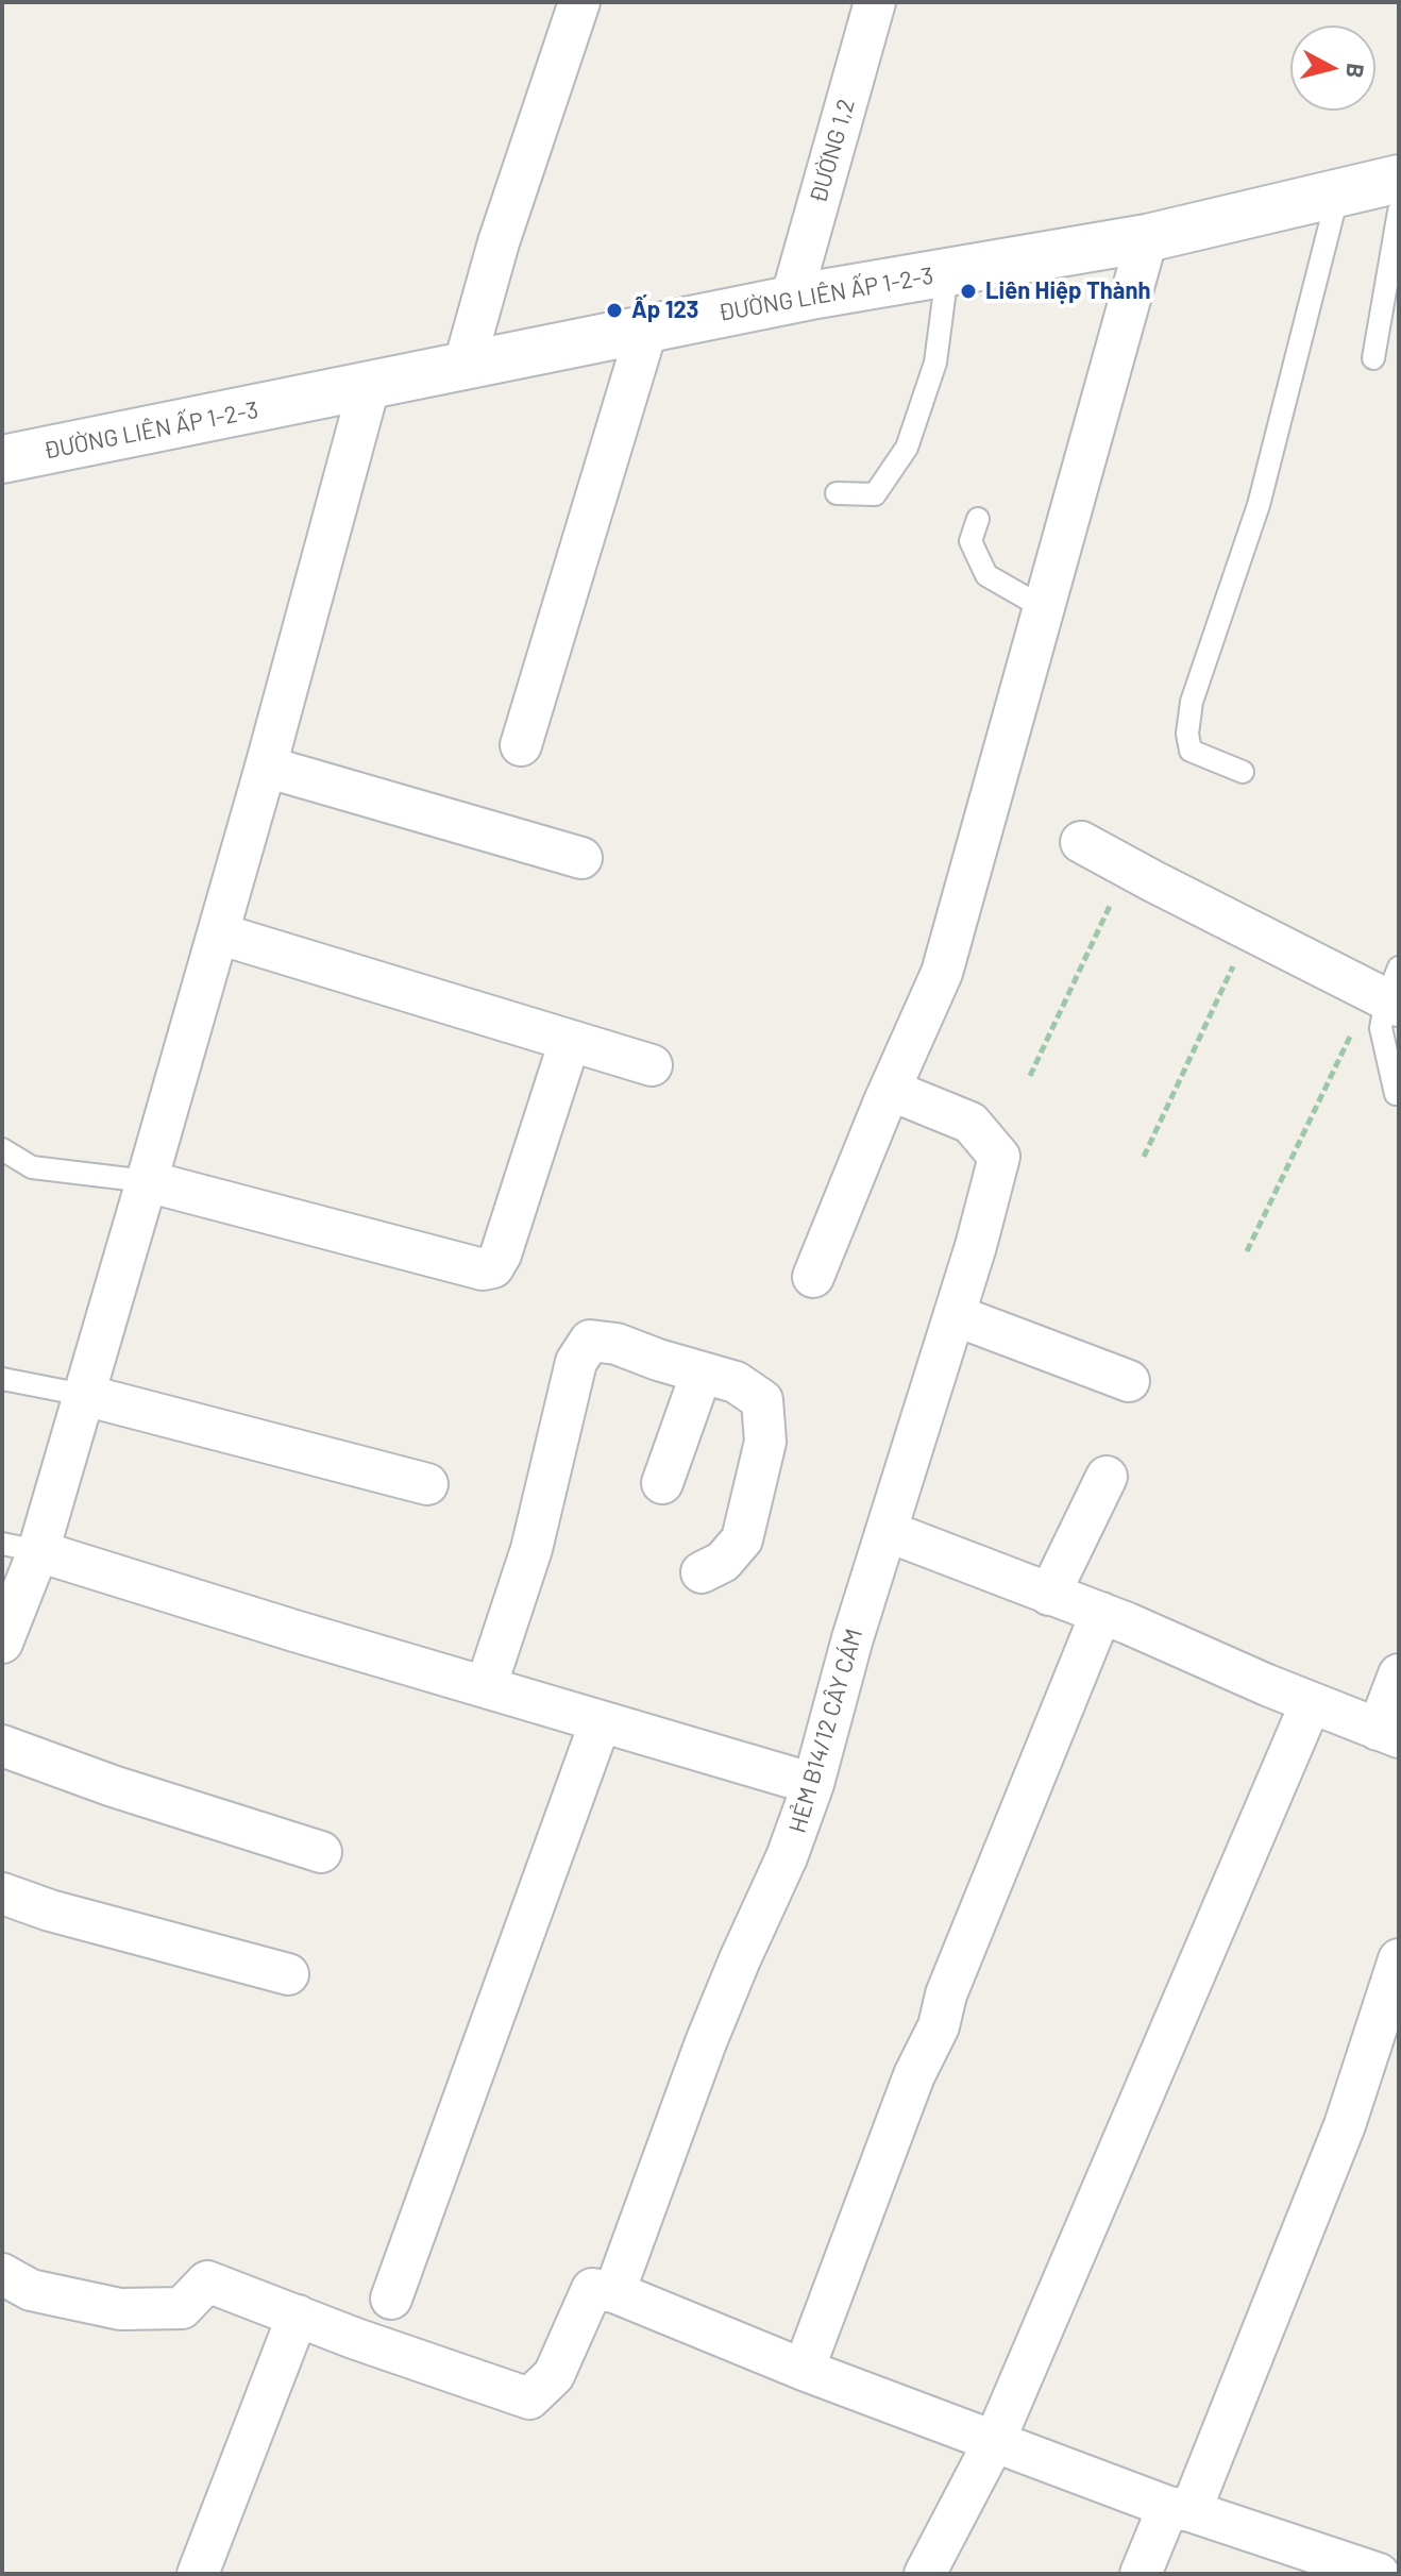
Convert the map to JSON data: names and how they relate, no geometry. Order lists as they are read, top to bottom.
{
  "streets": {
    "street": ["ĐƯỜNG 1,2", "ĐƯỜNG LIÊN ẤP 1-2-3", "HẺM B14/12 CÂY CÁM"]
  },
  "crossings": [
    ["ĐƯỜNG 1,2", "ĐƯỜNG LIÊN ẤP 1-2-3"]
  ],
  "places": ["Liên Hiệp Thành", "Ấp 123"],
  "north": "right"
}
